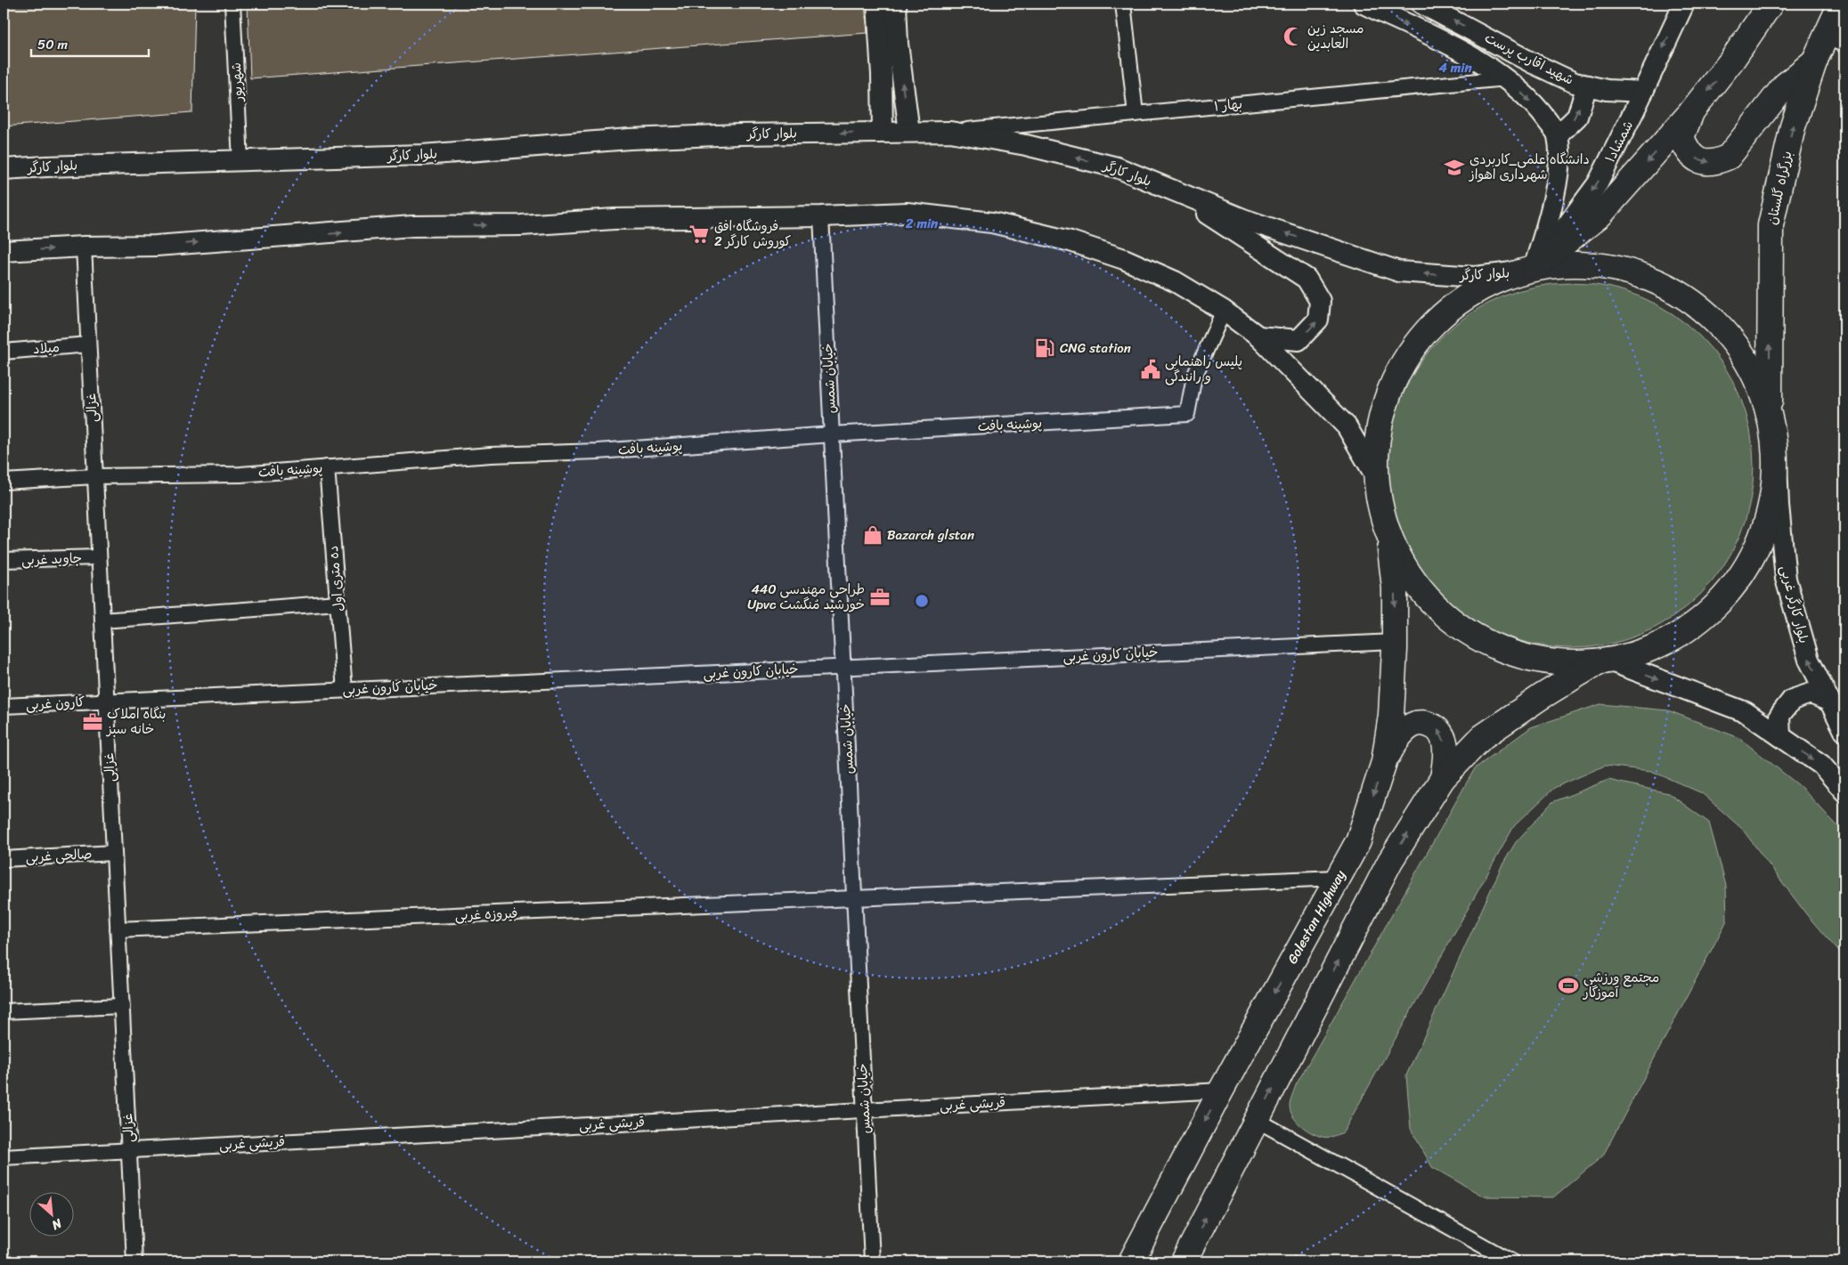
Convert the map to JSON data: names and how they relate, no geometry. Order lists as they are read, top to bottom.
{
  "streets": {
    "highway": ["بزرگراه گلستان", "Golestan Highway"],
    "main road": [
      "شهید اقارب پرست",
      "بلوار کارگر",
      "شمشاد۱",
      "بلوار کارگر غربی"
    ],
    "street": [
      "شهریور",
      "بهار ۱",
      "میلاد",
      "خیابان شمس",
      "غزالی",
      "پوشینه بافت",
      "جاوید غربی",
      "ده متری اول",
      "خیابان کارون غربی",
      "کارون غربی",
      "صالحی غربی",
      "فیروزه غربی",
      "قریشی غربی"
    ]
  },
  "crossings": [
    ["شهید اقارب پرست", "بهار ۱"],
    ["شهید اقارب پرست", "شمشاد۱"],
    ["شهریور", "بلوار کارگر"],
    ["بهار ۱", "بلوار کارگر"],
    ["بلوار کارگر", "شمشاد۱"],
    ["میلاد", "غزالی"],
    ["خیابان شمس", "پوشینه بافت"],
    ["خیابان شمس", "خیابان کارون غربی"],
    ["خیابان شمس", "فیروزه غربی"],
    ["خیابان شمس", "قریشی غربی"],
    ["غزالی", "پوشینه بافت"],
    ["غزالی", "جاوید غربی"],
    ["غزالی", "خیابان کارون غربی"],
    ["غزالی", "کارون غربی"],
    ["غزالی", "صالحی غربی"],
    ["غزالی", "فیروزه غربی"],
    ["غزالی", "قریشی غربی"],
    ["پوشینه بافت", "ده متری اول"],
    ["ده متری اول", "خیابان کارون غربی"],
    ["خیابان کارون غربی", "کارون غربی"],
    ["خیابان کارون غربی", "Golestan Highway"],
    ["فیروزه غربی", "Golestan Highway"],
    ["Golestan Highway", "قریشی غربی"]
  ],
  "one_way": ["بزرگراه گلستان", "بلوار کارگر غربی"],
  "places": {
    "mosque": ["مسجد زین العابدین"],
    "school or university": ["دانشگاه علمی_کاربردی شهرداری اهواز"],
    "supermarket": ["فروشگاه افق کوروش کارگر 2"],
    "fuel station": ["CNG station"],
    "public building": ["پلیس راهنمایی و رانندگی"],
    "shop": ["Bazarch glstan"],
    "office": ["طراحی مهندسی 440 Upvc خورشید مُنگشت", "بنگاه املاک خانه سبز"],
    "sports": ["مجتمع ورزشی آموزگار"]
  },
  "scale_bar": "50 m",
  "north": "bottom right",
  "rings": ["4 min", "2 min"]
}
